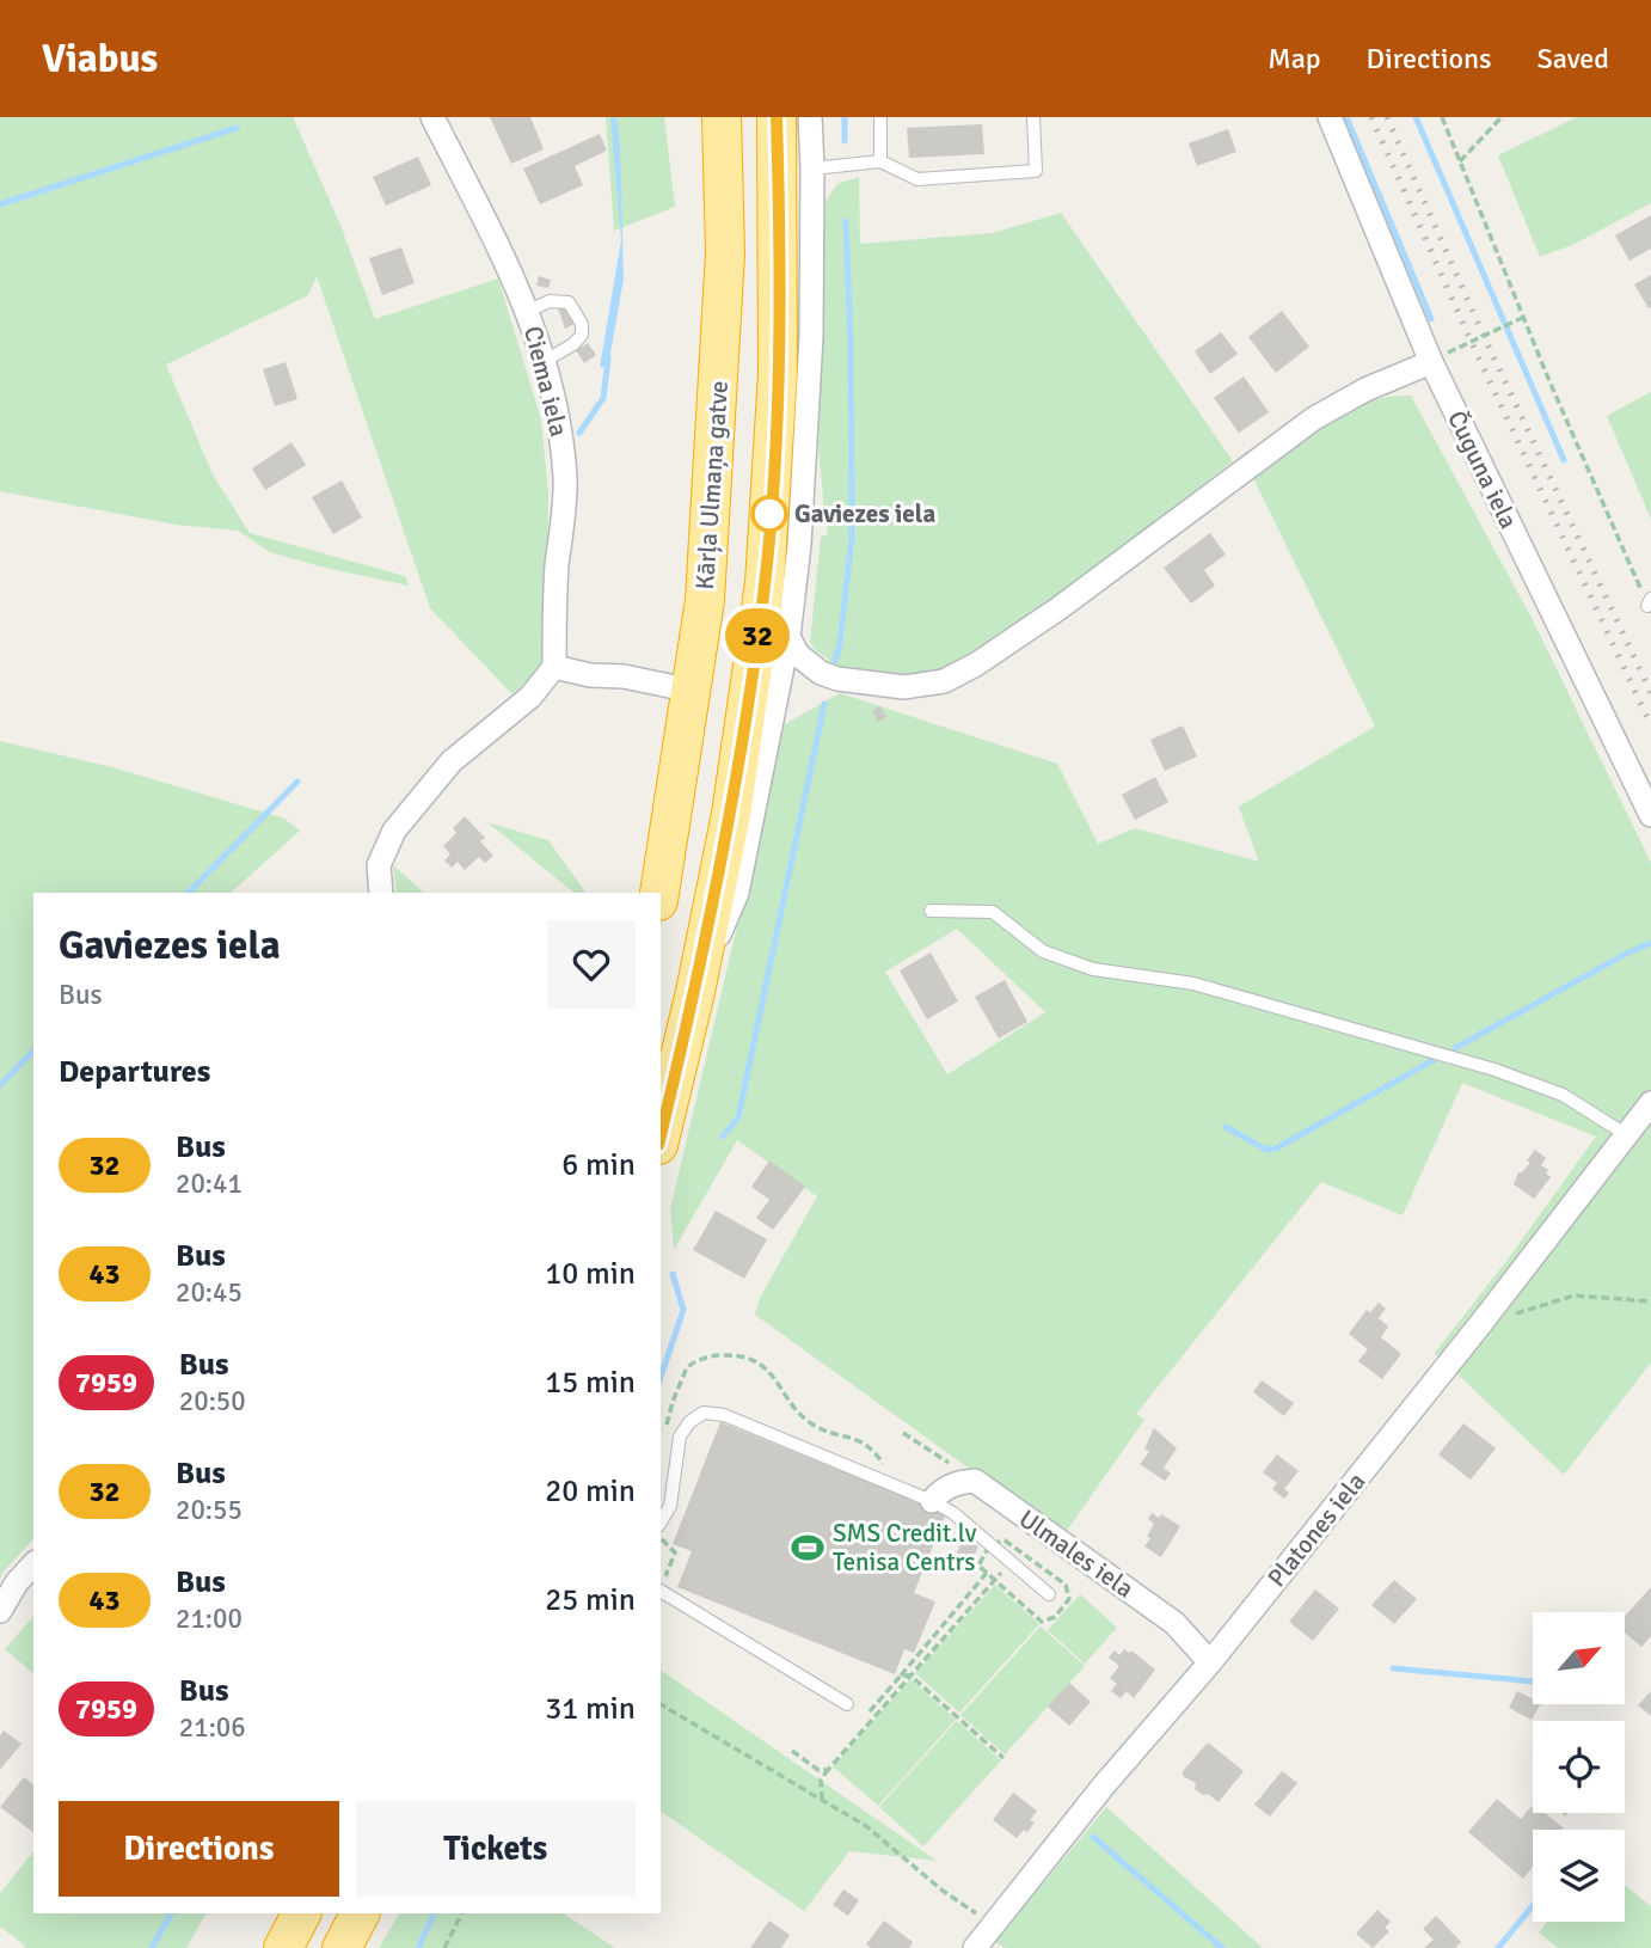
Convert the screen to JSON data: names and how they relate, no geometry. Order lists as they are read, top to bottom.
{
  "streets": {
    "highway": ["Kārļa Ulmaņa gatve"],
    "street": [
      "Ciema iela",
      "Čuguna iela",
      "Platones iela",
      "Ulmales iela"
    ]
  },
  "crossings": [
    ["Platones iela", "Ulmales iela"]
  ],
  "places": {
    "other": ["Gaviezes iela"],
    "sports": ["SMS Credit.lv Tenisa Centrs"]
  },
  "lines": ["bus line 32"],
  "north": "top right",
  "page": {
    "header": "Viabus",
    "nav": ["Map", "Directions", "Saved"],
    "on_map": "32",
    "heading": [
      ["Gaviezes iela", "Bus"],
      "Departures"
    ],
    "list": [
      {
        "mark": "32",
        "name": "Bus",
        "note": "20:41",
        "value": "6 min"
      },
      {
        "mark": "43",
        "name": "Bus",
        "note": "20:45",
        "value": "10 min"
      },
      {
        "mark": "7959",
        "name": "Bus",
        "note": "20:50",
        "value": "15 min"
      },
      {
        "mark": "32",
        "name": "Bus",
        "note": "20:55",
        "value": "20 min"
      },
      {
        "mark": "43",
        "name": "Bus",
        "note": "21:00",
        "value": "25 min"
      },
      {
        "mark": "7959",
        "name": "Bus",
        "note": "21:06",
        "value": "31 min"
      }
    ],
    "buttons": ["Directions", "Tickets"]
  }
}
